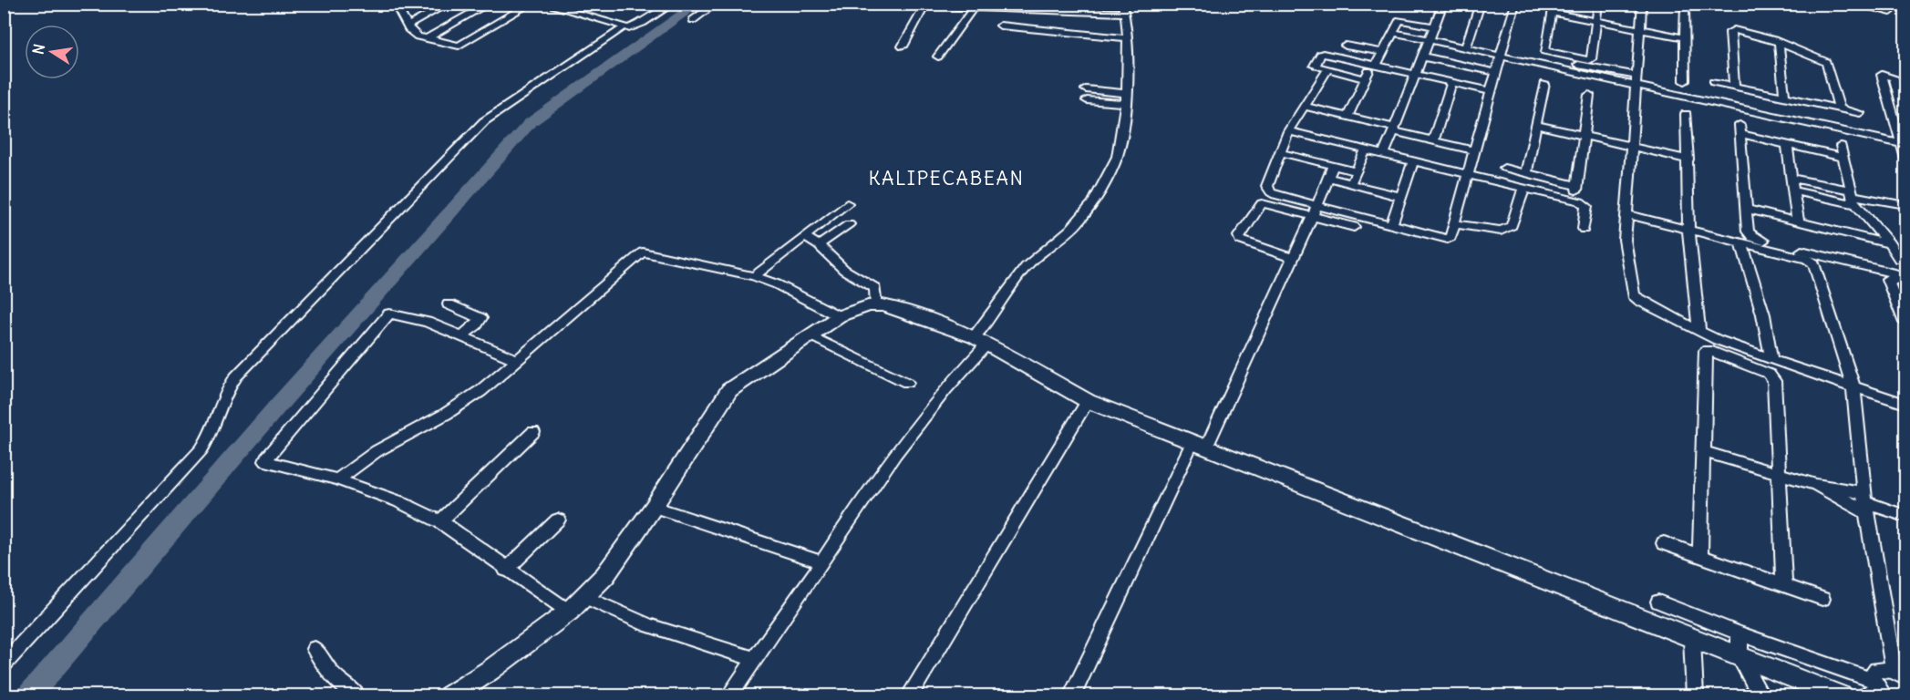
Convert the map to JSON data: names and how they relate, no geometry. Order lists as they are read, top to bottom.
{
  "districts": ["KALIPECABEAN"],
  "north": "left"
}
